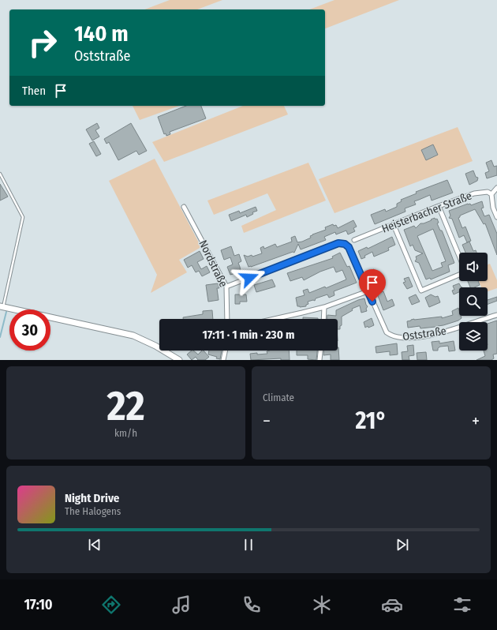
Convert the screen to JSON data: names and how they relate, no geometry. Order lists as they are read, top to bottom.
{
  "streets": {
    "street": ["Heisterbacher Straße", "Nordstraße", "Oststraße"]
  },
  "crossings": [
    ["Nordstraße", "Oststraße"]
  ],
  "page": {
    "turn": ["140 m", "Oststraße"],
    "then": "Then",
    "limit": "30",
    "trip": "17:11 · 1 min · 230 m",
    "tile": [
      ["22", "km/h"],
      "Climate"
    ],
    "heat": ["−", "21°", "+"],
    "song": ["Night Drive", "The Halogens"],
    "tabs": "17:10"
  }
}
